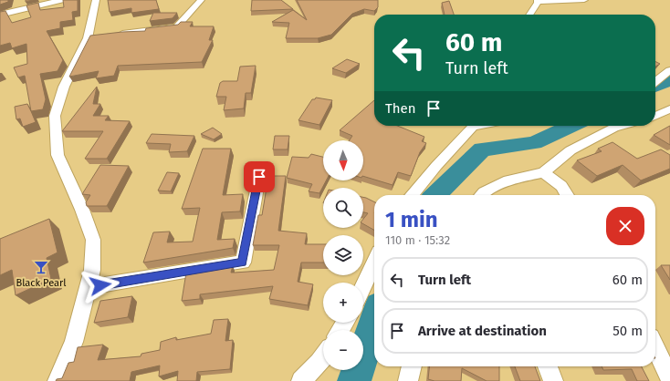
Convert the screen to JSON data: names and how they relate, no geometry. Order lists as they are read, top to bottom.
{
  "places": {
    "bar": ["Black Pearl"]
  },
  "north": "bottom",
  "page": {
    "turn": ["60 m", "Turn left"],
    "then": "Then",
    "map_buttons": ["+", "−"],
    "heading": ["1 min", "110 m · 15:32"],
    "list": [
      {
        "name": "Turn left",
        "value": "60 m"
      },
      {
        "name": "Arrive at destination",
        "value": "50 m"
      }
    ]
  }
}
